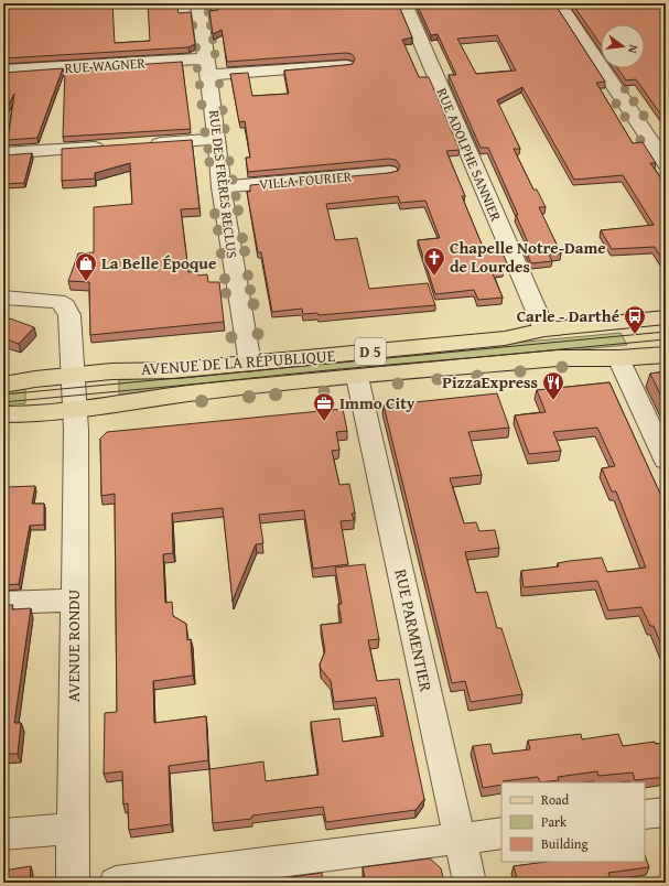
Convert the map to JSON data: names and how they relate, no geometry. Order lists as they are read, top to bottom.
{
  "streets": {
    "main road": ["D 5", "AVENUE DE LA RÉPUBLIQUE"],
    "street": [
      "RUE WAGNER",
      "RUE ADOLPHE SANNIER",
      "VILLA FOURIER",
      "RUE DES FRÈRES RECLUS",
      "RUE PARMENTIER",
      "AVENUE RONDU"
    ]
  },
  "crossings": [
    ["RUE WAGNER", "RUE DES FRÈRES RECLUS"],
    ["RUE ADOLPHE SANNIER", "AVENUE DE LA RÉPUBLIQUE"],
    ["VILLA FOURIER", "RUE DES FRÈRES RECLUS"],
    ["RUE DES FRÈRES RECLUS", "AVENUE DE LA RÉPUBLIQUE"],
    ["D 5", "AVENUE DE LA RÉPUBLIQUE"],
    ["D 5", "AVENUE RONDU"],
    ["AVENUE DE LA RÉPUBLIQUE", "RUE PARMENTIER"],
    ["AVENUE DE LA RÉPUBLIQUE", "AVENUE RONDU"]
  ],
  "places": {
    "church": ["Chapelle Notre-Dame de Lourdes"],
    "shop": ["La Belle Époque"],
    "bus stop": ["Carle - Darthé"],
    "restaurant": ["PizzaExpress"],
    "office": ["Immo City"]
  },
  "legend": ["Road", "Park", "Building"],
  "north": "right"
}
